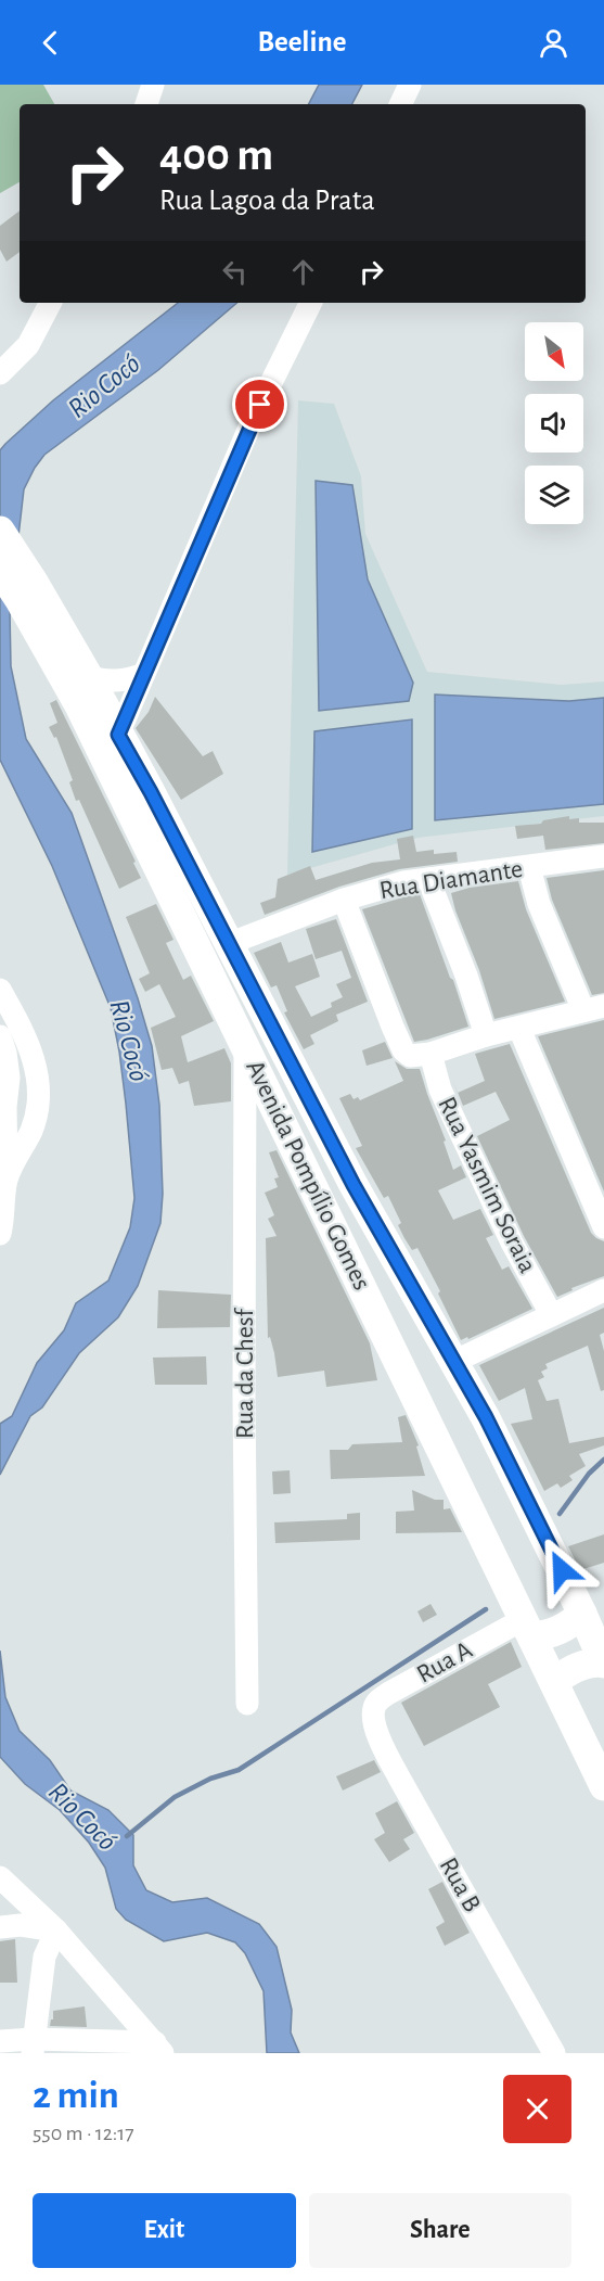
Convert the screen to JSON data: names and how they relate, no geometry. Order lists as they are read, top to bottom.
{
  "streets": {
    "main road": ["Avenida Pompílio Gomes"],
    "street": [
      "Rua Diamante",
      "Rua Yasmim Soraia",
      "Rua da Chesf",
      "Rua A",
      "Rua B"
    ]
  },
  "crossings": [
    ["Rua Diamante", "Avenida Pompílio Gomes"],
    ["Rua Diamante", "Rua Yasmim Soraia"],
    ["Avenida Pompílio Gomes", "Rua da Chesf"],
    ["Avenida Pompílio Gomes", "Rua A"],
    ["Rua A", "Rua B"]
  ],
  "water": ["Rio Cocó"],
  "north": "bottom right",
  "page": {
    "header": "Beeline",
    "turn": ["400 m", "Rua Lagoa da Prata"],
    "heading": ["2 min", "550 m · 12:17"],
    "buttons": ["Exit", "Share"]
  }
}
